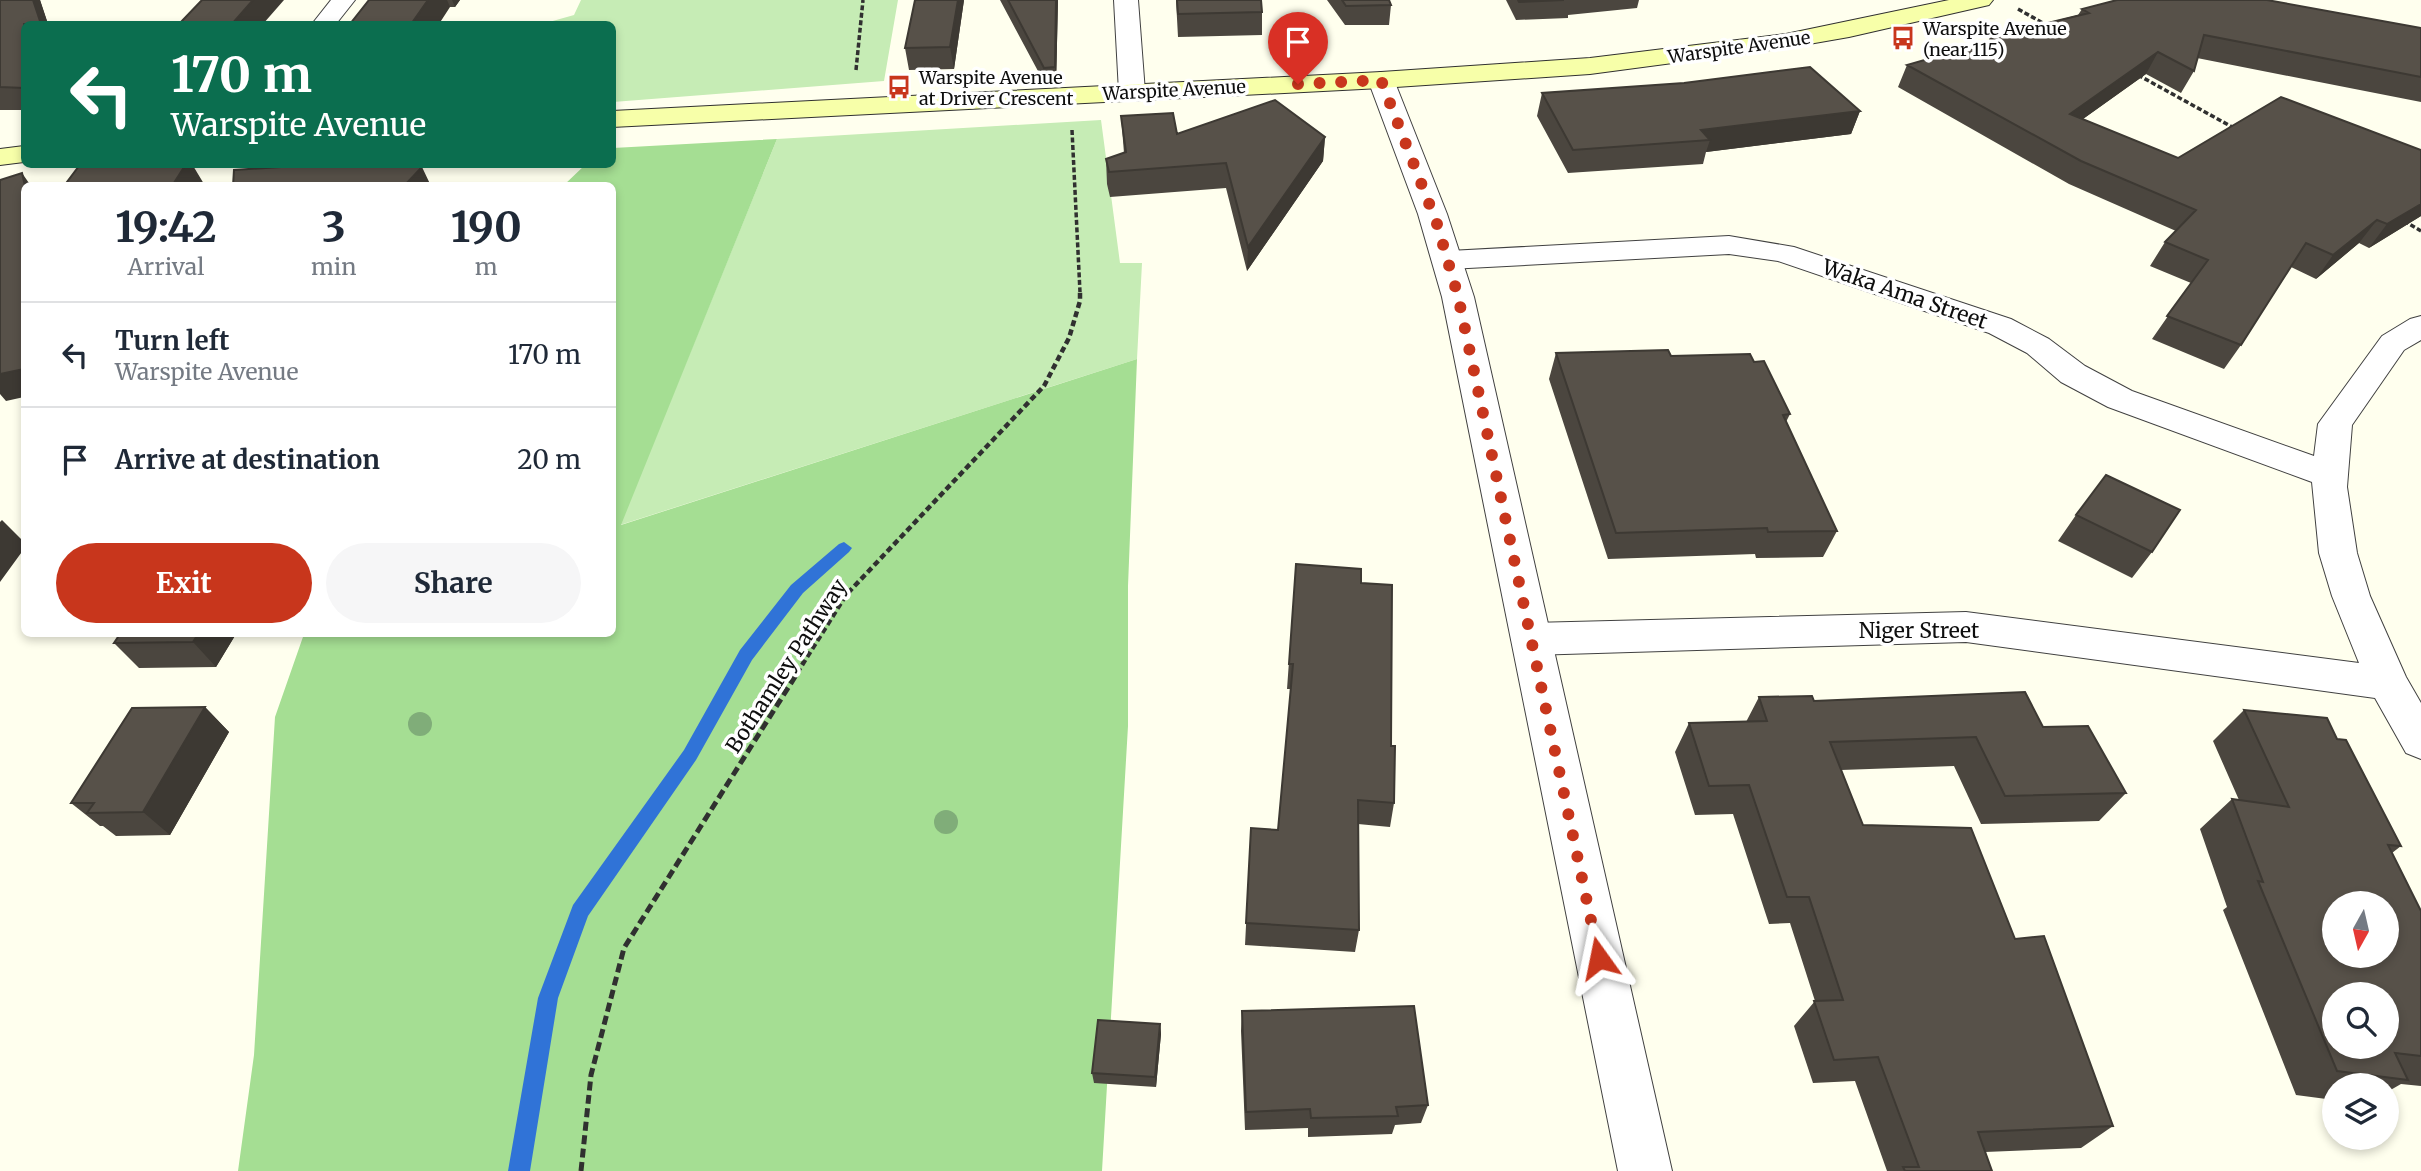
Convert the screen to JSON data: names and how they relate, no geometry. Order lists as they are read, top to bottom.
{
  "streets": {
    "main road": ["Warspite Avenue"],
    "street": ["Waka Ama Street", "Niger Street"],
    "path": ["Bothamley Pathway"]
  },
  "crossings": [
    ["Warspite Avenue", "Bothamley Pathway"]
  ],
  "places": {
    "bus stop": ["Warspite Avenue (near 115)", "Warspite Avenue at Driver Crescent"]
  },
  "north": "bottom",
  "page": {
    "turn": ["170 m", "Warspite Avenue"],
    "eta": [
      "19:42",
      "Arrival",
      "3",
      "min",
      "190",
      "m"
    ],
    "list": [
      {
        "name": "Turn left",
        "note": "Warspite Avenue",
        "value": "170 m"
      },
      {
        "name": "Arrive at destination",
        "value": "20 m"
      }
    ],
    "buttons": ["Exit", "Share"]
  }
}
